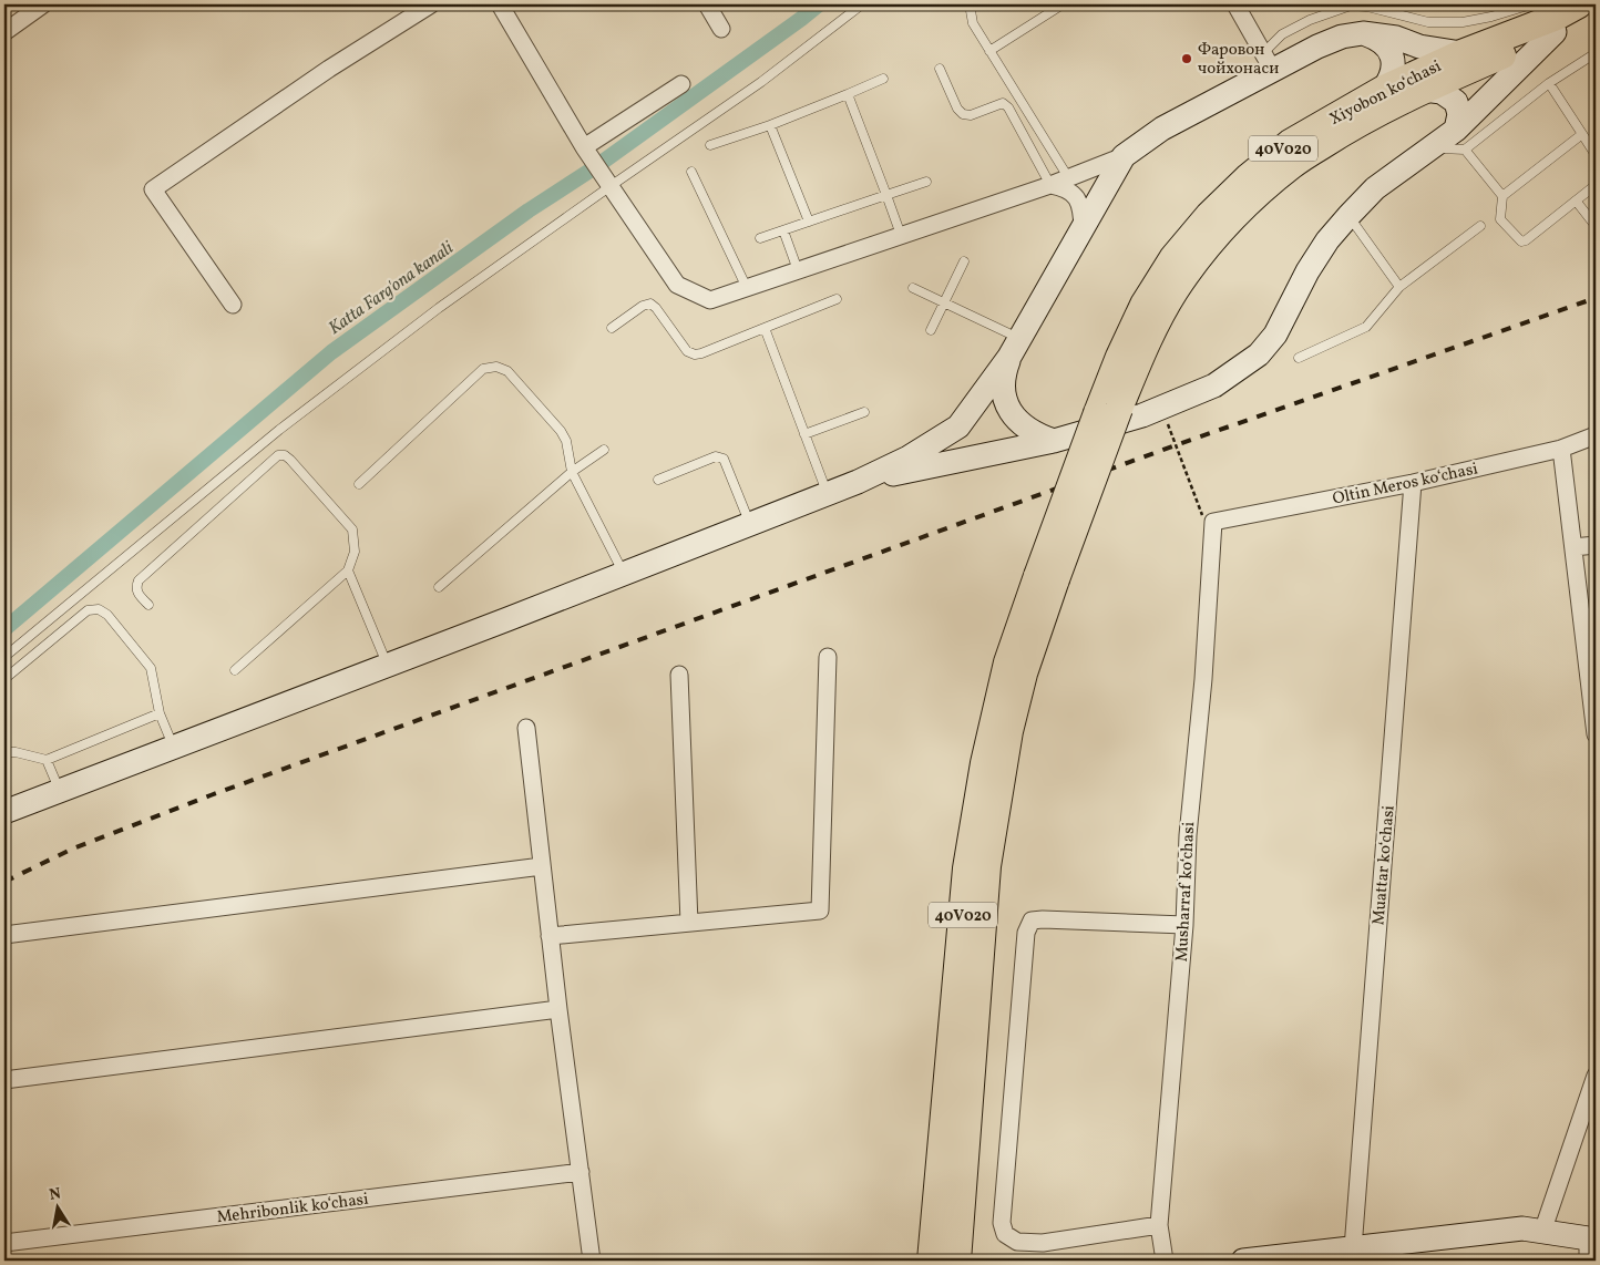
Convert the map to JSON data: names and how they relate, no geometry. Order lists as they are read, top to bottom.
{
  "streets": {
    "main road": ["Xiyobon koʻchasi", "40V020"],
    "street": [
      "Oltin Meros koʻchasi",
      "Muattar koʻchasi",
      "Musharraf koʻchasi",
      "Mehribonlik koʻchasi"
    ]
  },
  "crossings": [
    ["Xiyobon koʻchasi", "40V020"],
    ["Oltin Meros koʻchasi", "Muattar koʻchasi"],
    ["Oltin Meros koʻchasi", "Musharraf koʻchasi"]
  ],
  "water": ["Katta Farg'ona kanali"],
  "places": ["Фаровон чойхонаси"],
  "north": "top"
}
